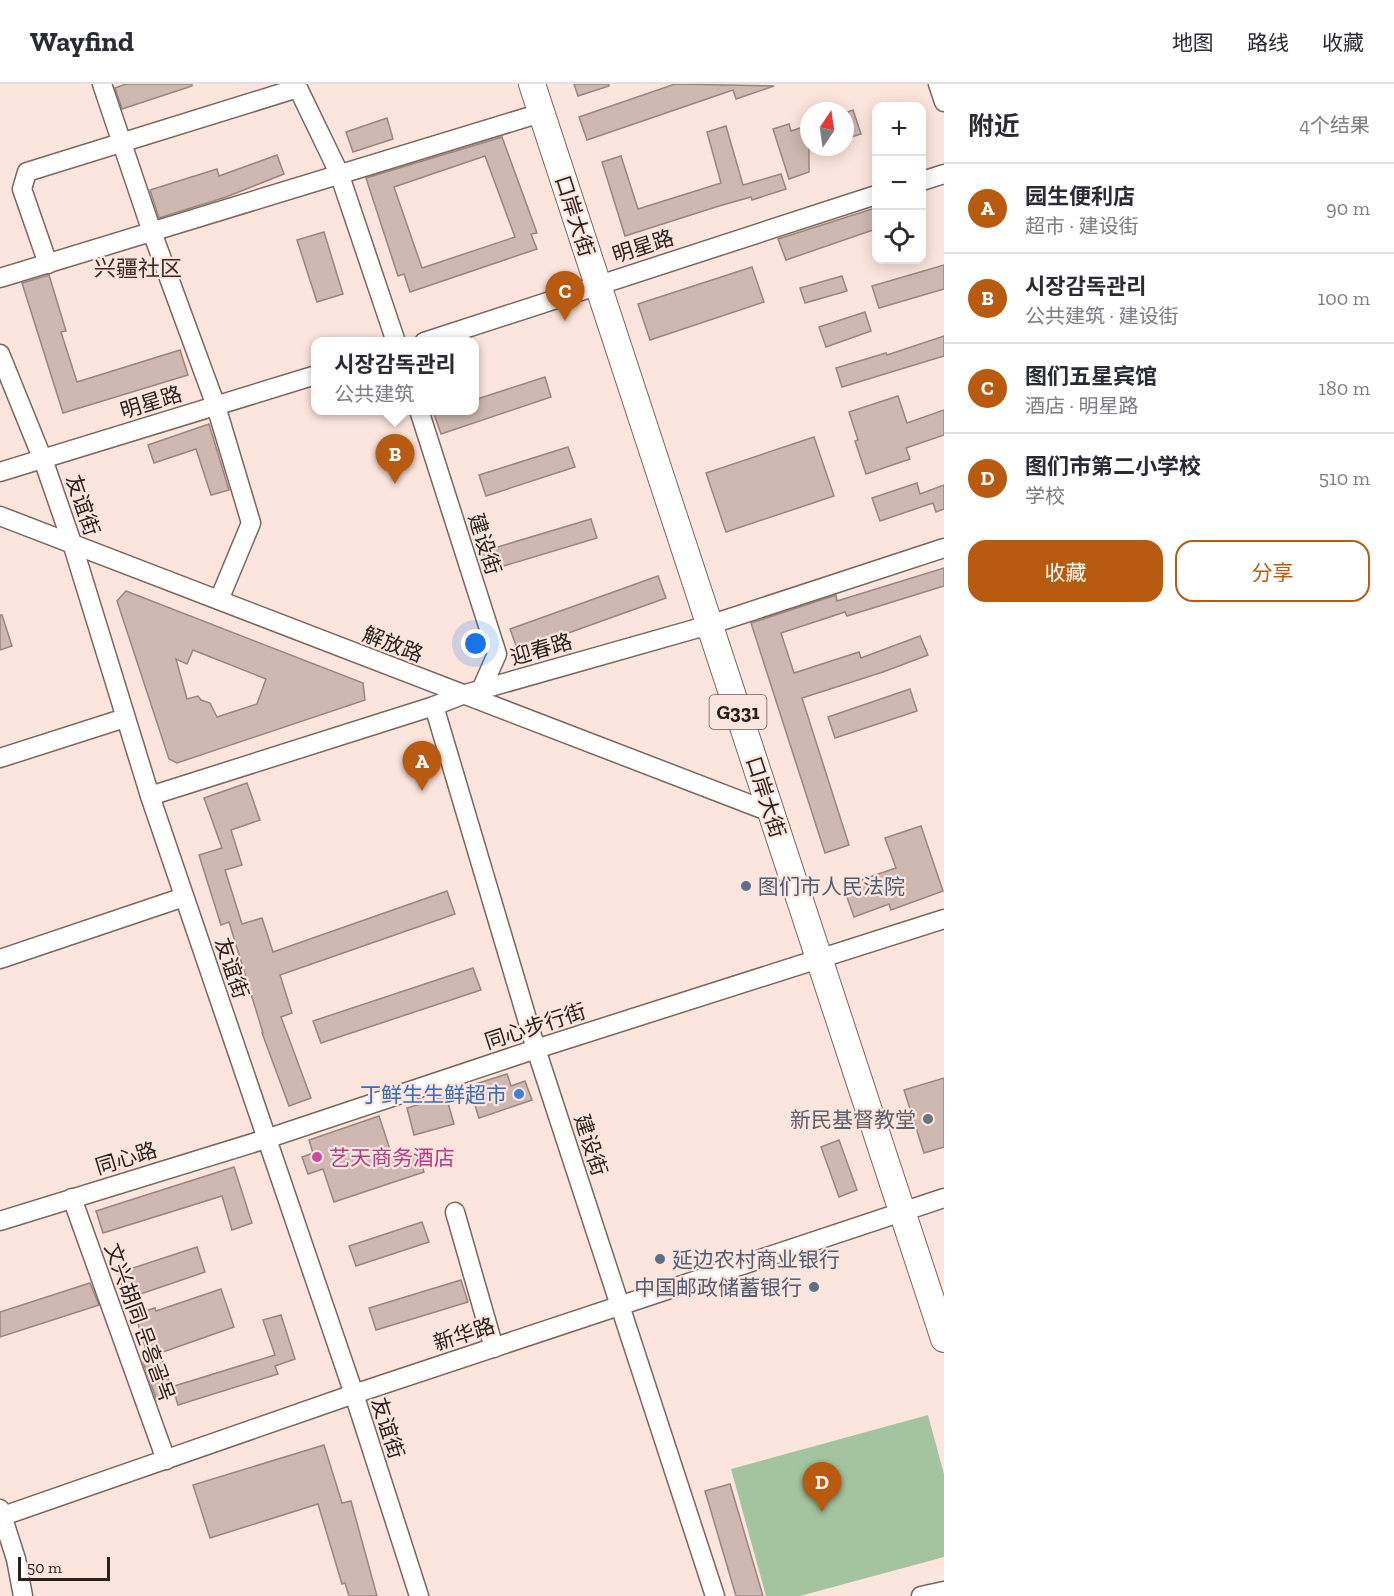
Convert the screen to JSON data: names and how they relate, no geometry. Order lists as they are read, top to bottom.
{
  "streets": {
    "highway": ["口岸大街", "G331"],
    "street": [
      "明星路",
      "友谊街",
      "建设街",
      "解放路",
      "迎春路",
      "同心步行街",
      "同心路",
      "文兴胡同 문흥골목",
      "新华路"
    ]
  },
  "crossings": [
    ["口岸大街", "明星路"],
    ["口岸大街", "解放路"],
    ["口岸大街", "迎春路"],
    ["口岸大街", "同心步行街"],
    ["口岸大街", "新华路"],
    ["明星路", "友谊街"],
    ["友谊街", "解放路"],
    ["友谊街", "迎春路"],
    ["友谊街", "同心步行街"],
    ["友谊街", "同心路"],
    ["友谊街", "新华路"],
    ["建设街", "迎春路"],
    ["建设街", "同心步行街"],
    ["建设街", "新华路"],
    ["解放路", "迎春路"],
    ["同心步行街", "同心路"],
    ["同心路", "文兴胡同 문흥골목"],
    ["文兴胡同 문흥골목", "新华路"]
  ],
  "districts": ["兴疆社区"],
  "places": [
    "图们市人民法院",
    "丁鲜生生鲜超市",
    "新民基督教堂",
    "艺天商务酒店",
    "延边农村商业银行",
    "中国邮政储蓄银行"
  ],
  "scale_bar": "50 m",
  "north": "top",
  "page": {
    "header": "Wayfind",
    "nav": ["地图", "路线", "收藏"],
    "heading": ["附近", "4个结果"],
    "map_buttons": ["+", "−"],
    "list": [
      {
        "mark": "A",
        "name": "园生便利店",
        "note": "超市 · 建设街",
        "value": "90 m"
      },
      {
        "mark": "B",
        "name": "시장감독관리",
        "note": "公共建筑 · 建设街",
        "value": "100 m"
      },
      {
        "mark": "C",
        "name": "图们五星宾馆",
        "note": "酒店 · 明星路",
        "value": "180 m"
      },
      {
        "mark": "D",
        "name": "图们市第二小学校",
        "note": "学校",
        "value": "510 m"
      }
    ],
    "pins": [
      "C",
      "B",
      "A",
      "D"
    ],
    "popup": ["시장감독관리", "公共建筑"],
    "buttons": ["收藏", "分享"],
    "scale": "50 m"
  }
}
